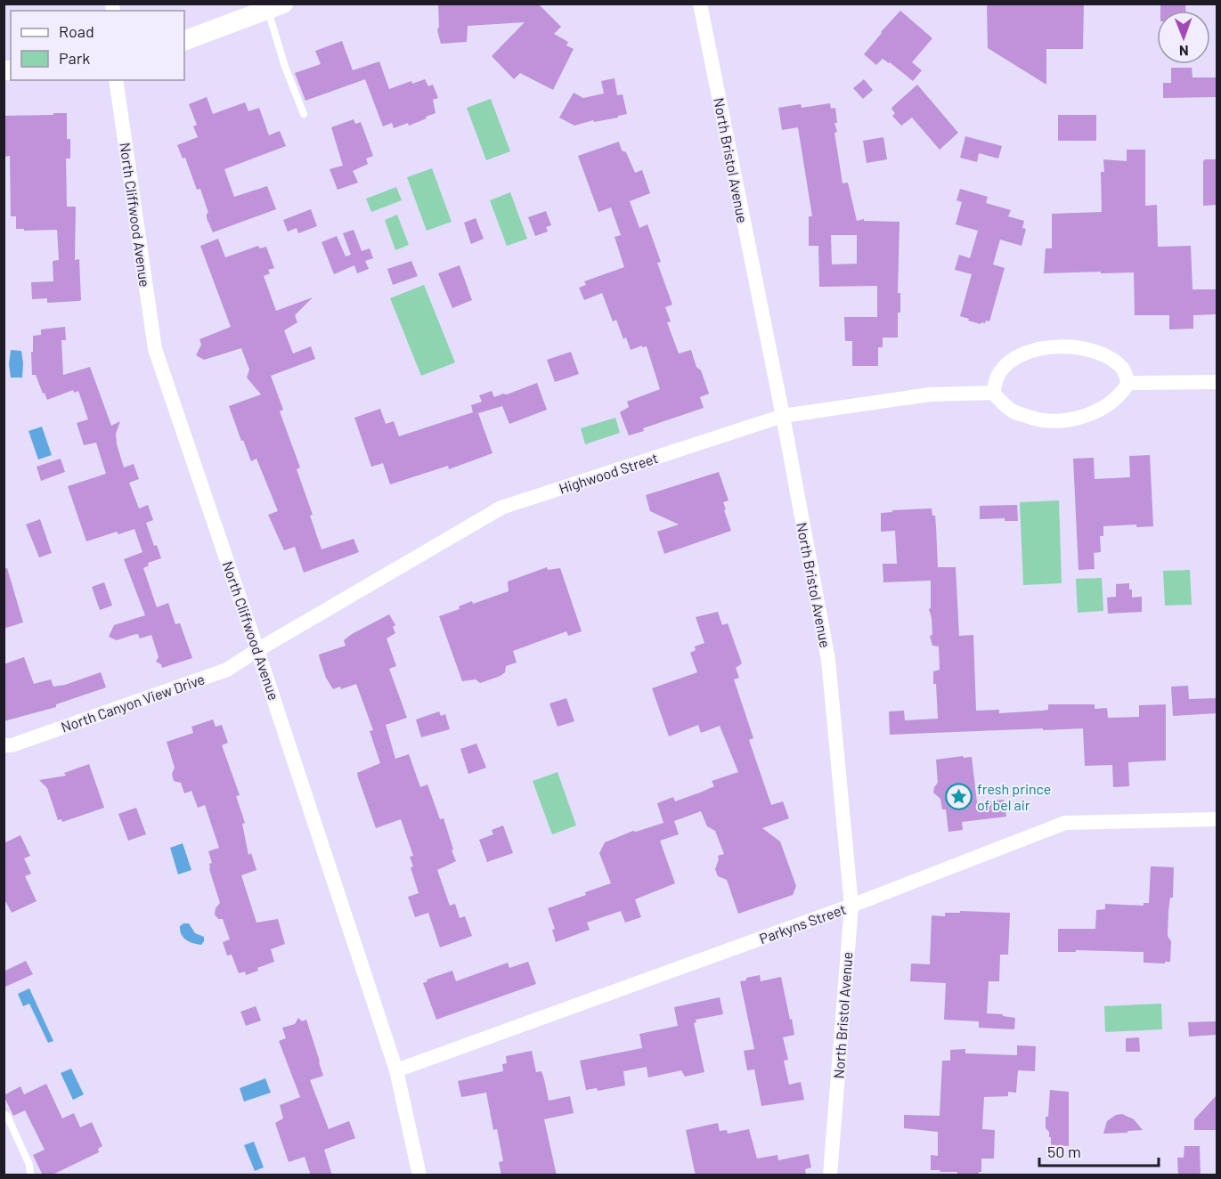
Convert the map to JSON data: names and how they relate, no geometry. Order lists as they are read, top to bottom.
{
  "streets": {
    "street": [
      "North Bristol Avenue",
      "North Cliffwood Avenue",
      "Highwood Street",
      "North Canyon View Drive",
      "Parkyns Street"
    ]
  },
  "crossings": [
    ["North Bristol Avenue", "Highwood Street"],
    ["North Bristol Avenue", "Parkyns Street"],
    ["North Cliffwood Avenue", "Highwood Street"],
    ["North Cliffwood Avenue", "North Canyon View Drive"],
    ["North Cliffwood Avenue", "Parkyns Street"],
    ["Highwood Street", "North Canyon View Drive"]
  ],
  "places": {
    "place": ["fresh prince of bel air"]
  },
  "legend": ["Road", "Park"],
  "scale_bar": "50 m",
  "north": "bottom"
}
